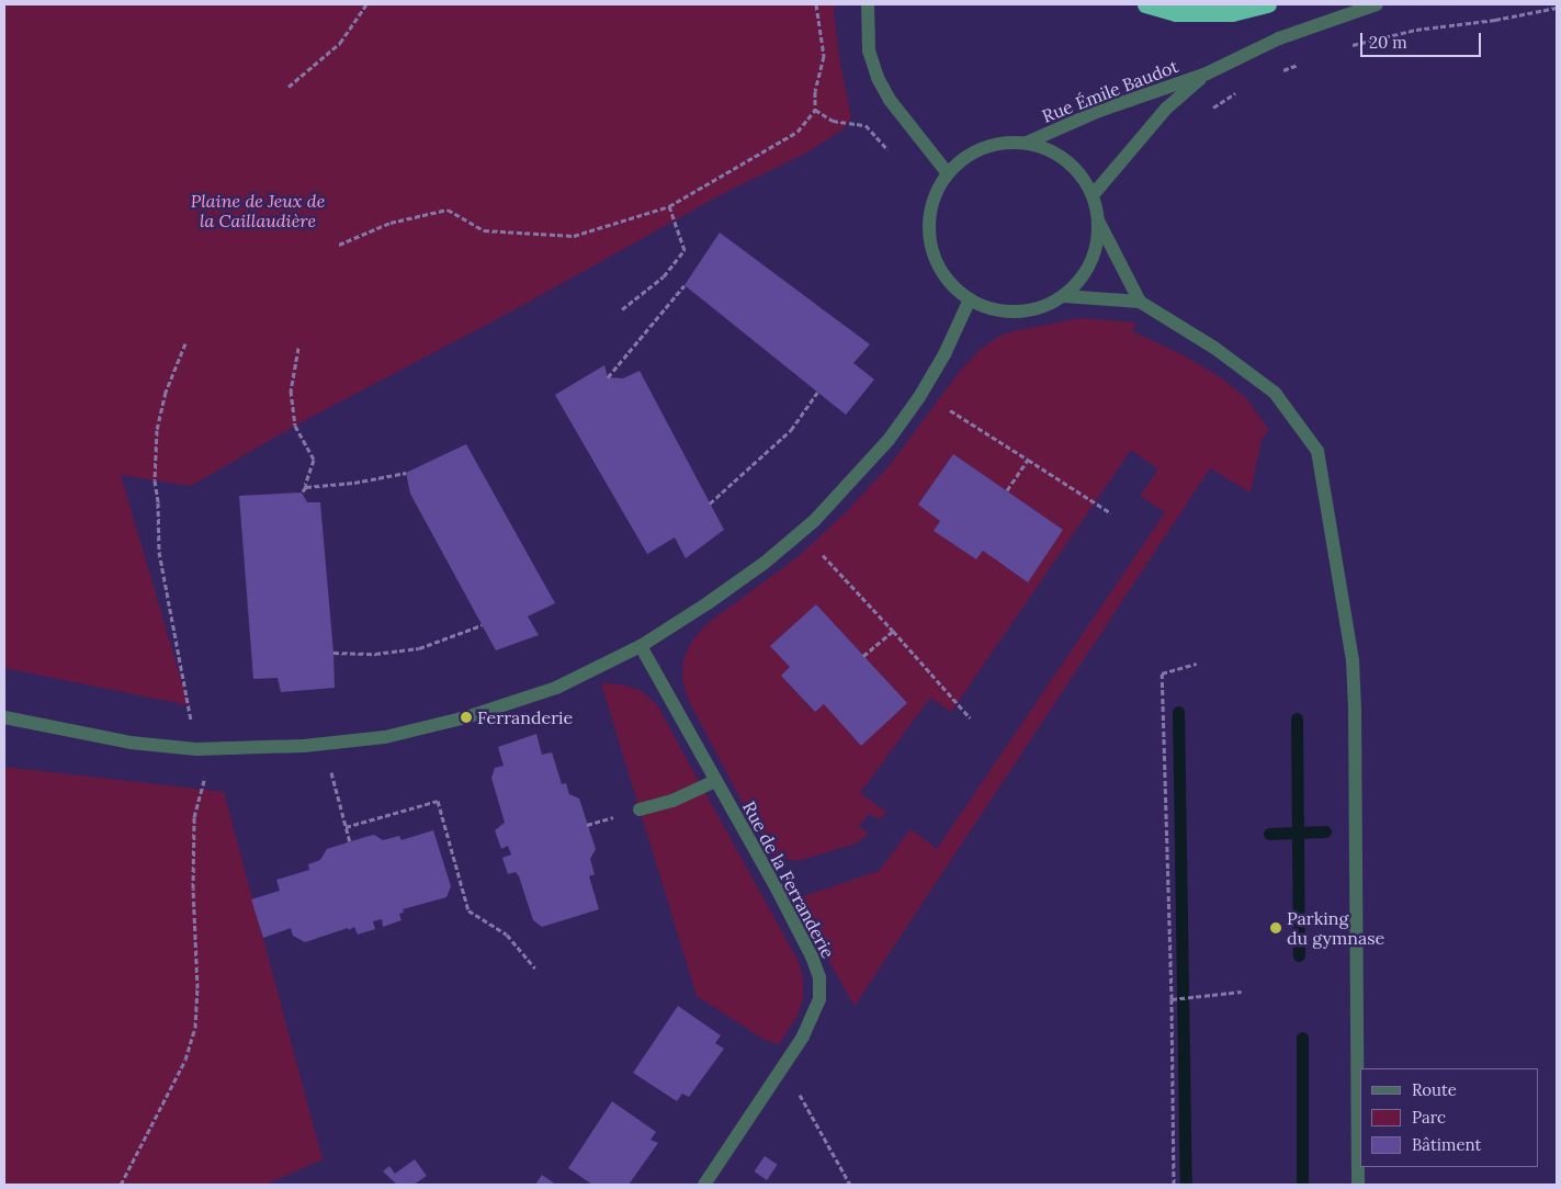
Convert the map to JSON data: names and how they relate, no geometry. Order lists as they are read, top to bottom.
{
  "streets": {
    "street": ["Rue Émile Baudot", "Rue de la Ferranderie"]
  },
  "parks": ["Plaine de Jeux de la Caillaudière"],
  "places": ["Ferranderie", "Parking du gymnase"],
  "legend": ["Route", "Parc", "Bâtiment"],
  "scale_bar": "20 m"
}
